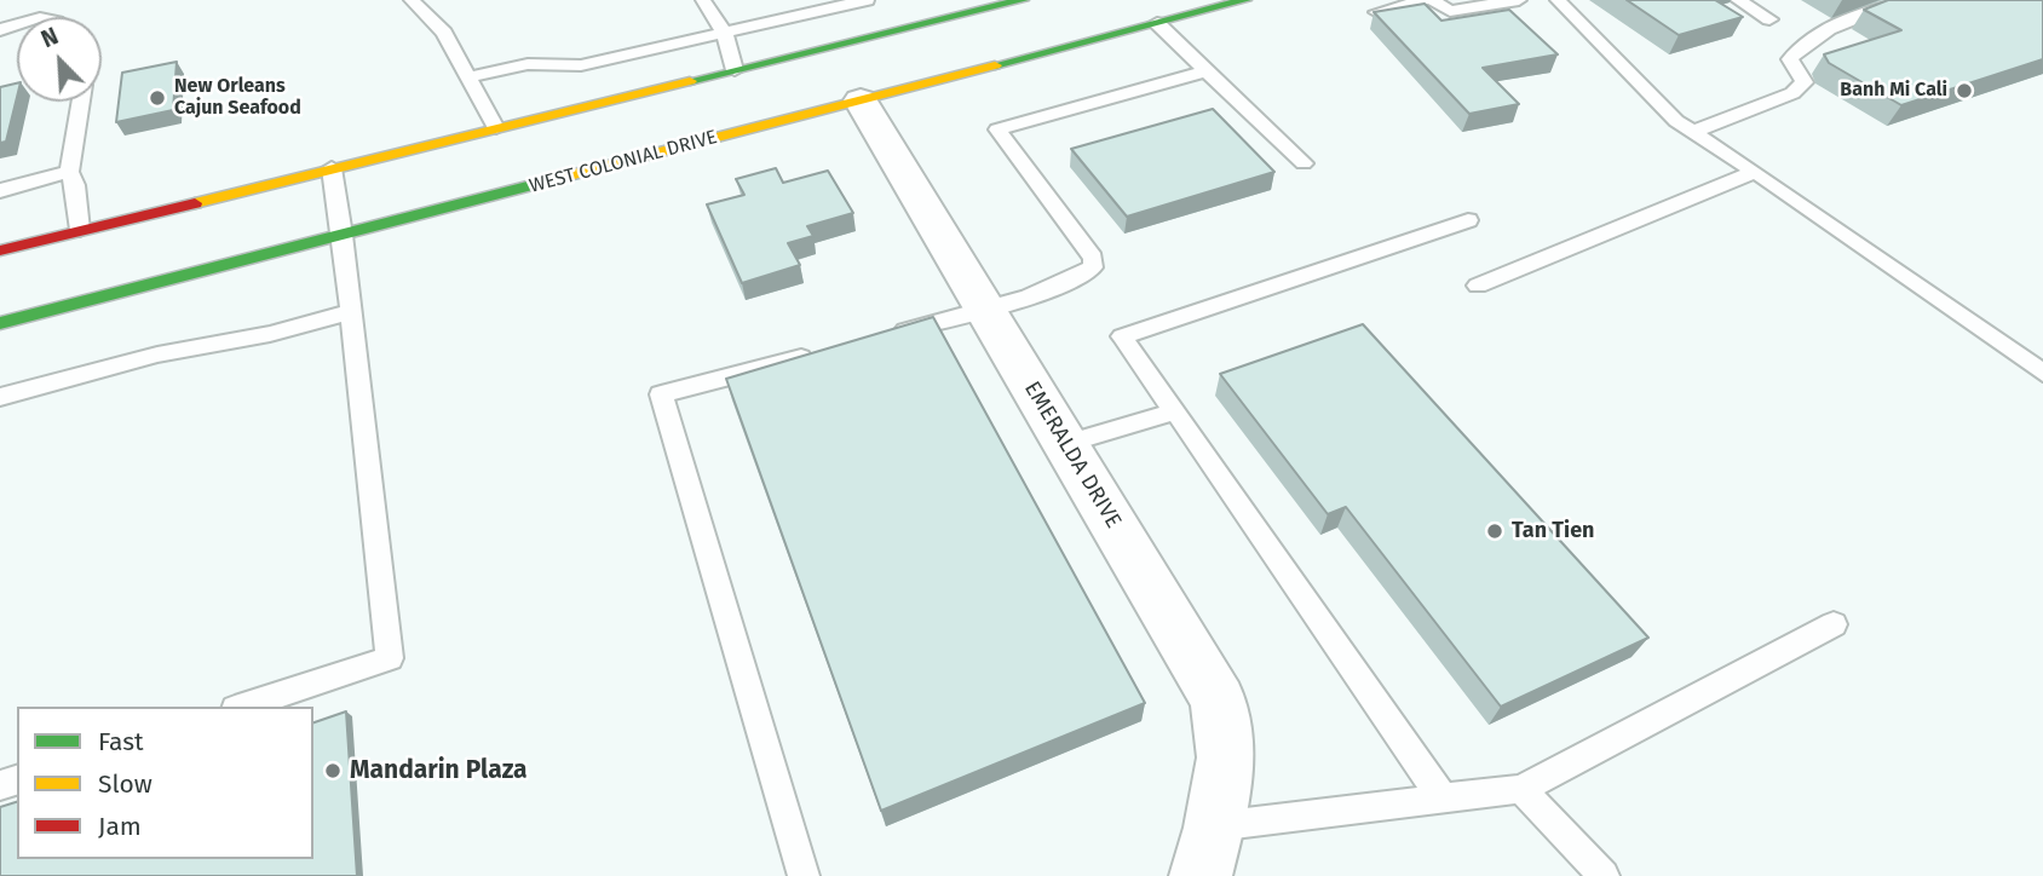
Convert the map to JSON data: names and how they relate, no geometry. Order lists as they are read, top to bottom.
{
  "streets": {
    "highway": ["WEST COLONIAL DRIVE"],
    "street": ["EMERALDA DRIVE"]
  },
  "crossings": [
    ["WEST COLONIAL DRIVE", "EMERALDA DRIVE"]
  ],
  "places": [
    "Banh Mi Cali",
    "New Orleans Cajun Seafood",
    "Tan Tien",
    "Mandarin Plaza"
  ],
  "legend": ["Fast", "Slow", "Jam"],
  "north": "top left"
}
